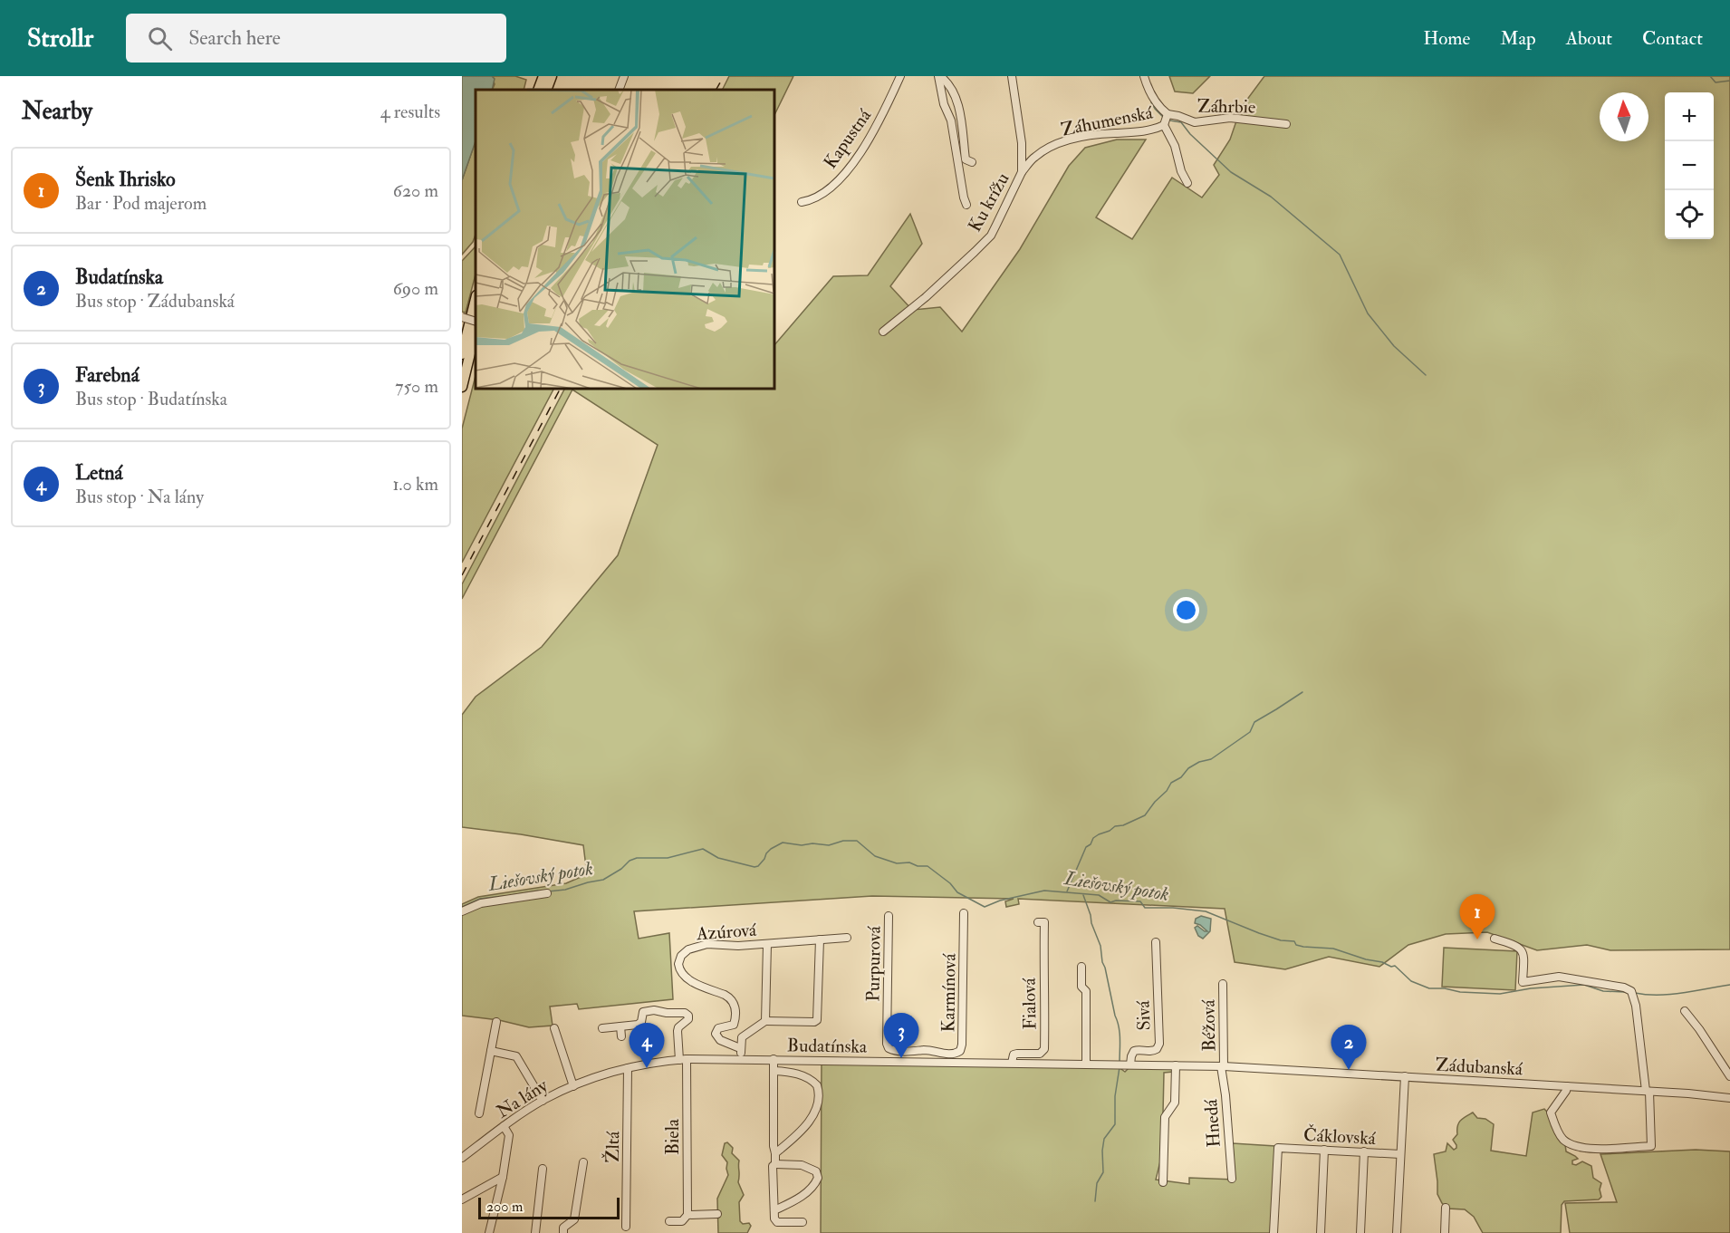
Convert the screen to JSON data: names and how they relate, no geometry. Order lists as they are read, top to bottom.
{
  "streets": {
    "street": [
      "Záhrbie",
      "Záhumenská",
      "Kapustná",
      "Ku krížu",
      "Azúrová",
      "Purpurová",
      "Karmínová",
      "Fialová",
      "Sivá",
      "Béžová",
      "Budatínska",
      "Zádubanská",
      "Na lány",
      "Hnedá",
      "Čáklovská",
      "Biela",
      "Žltá"
    ]
  },
  "crossings": [
    ["Záhrbie", "Záhumenská"],
    ["Záhumenská", "Ku krížu"],
    ["Purpurová", "Karmínová"],
    ["Fialová", "Budatínska"],
    ["Sivá", "Budatínska"],
    ["Béžová", "Budatínska"],
    ["Béžová", "Zádubanská"],
    ["Béžová", "Hnedá"],
    ["Budatínska", "Zádubanská"],
    ["Budatínska", "Na lány"],
    ["Budatínska", "Hnedá"],
    ["Budatínska", "Biela"],
    ["Zádubanská", "Hnedá"],
    ["Na lány", "Biela"],
    ["Na lány", "Žltá"]
  ],
  "water": ["Liešovský potok"],
  "scale_bar": "200 m",
  "north": "top",
  "page": {
    "header": "Strollr",
    "search": "Search here",
    "nav": [
      "Home",
      "Map",
      "About",
      "Contact"
    ],
    "heading": ["Nearby", "4 results"],
    "map_buttons": ["+", "−"],
    "list": [
      {
        "mark": "1",
        "name": "Šenk Ihrisko",
        "note": "Bar · Pod majerom",
        "value": "620 m"
      },
      {
        "mark": "2",
        "name": "Budatínska",
        "note": "Bus stop · Zádubanská",
        "value": "690 m"
      },
      {
        "mark": "3",
        "name": "Farebná",
        "note": "Bus stop · Budatínska",
        "value": "750 m"
      },
      {
        "mark": "4",
        "name": "Letná",
        "note": "Bus stop · Na lány",
        "value": "1.0 km"
      }
    ],
    "pins": [
      "1",
      "3",
      "4",
      "2"
    ],
    "scale": "200 m"
  }
}
